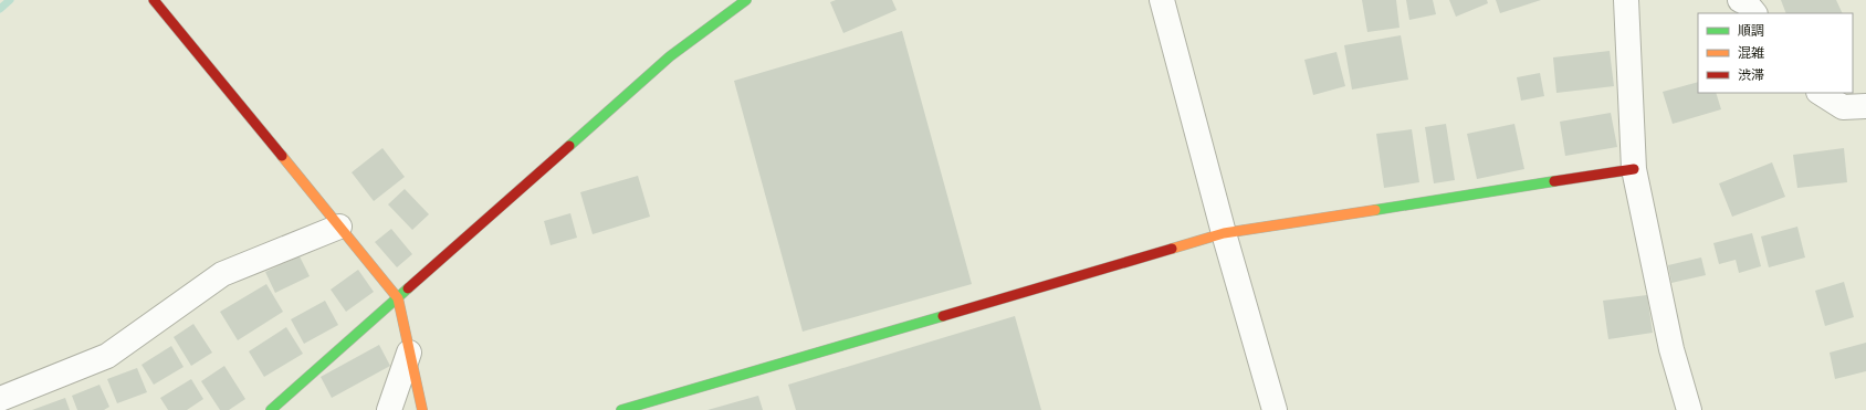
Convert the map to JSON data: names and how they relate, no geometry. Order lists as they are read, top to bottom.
{
  "legend": ["順調", "混雑", "渋滞"]
}
